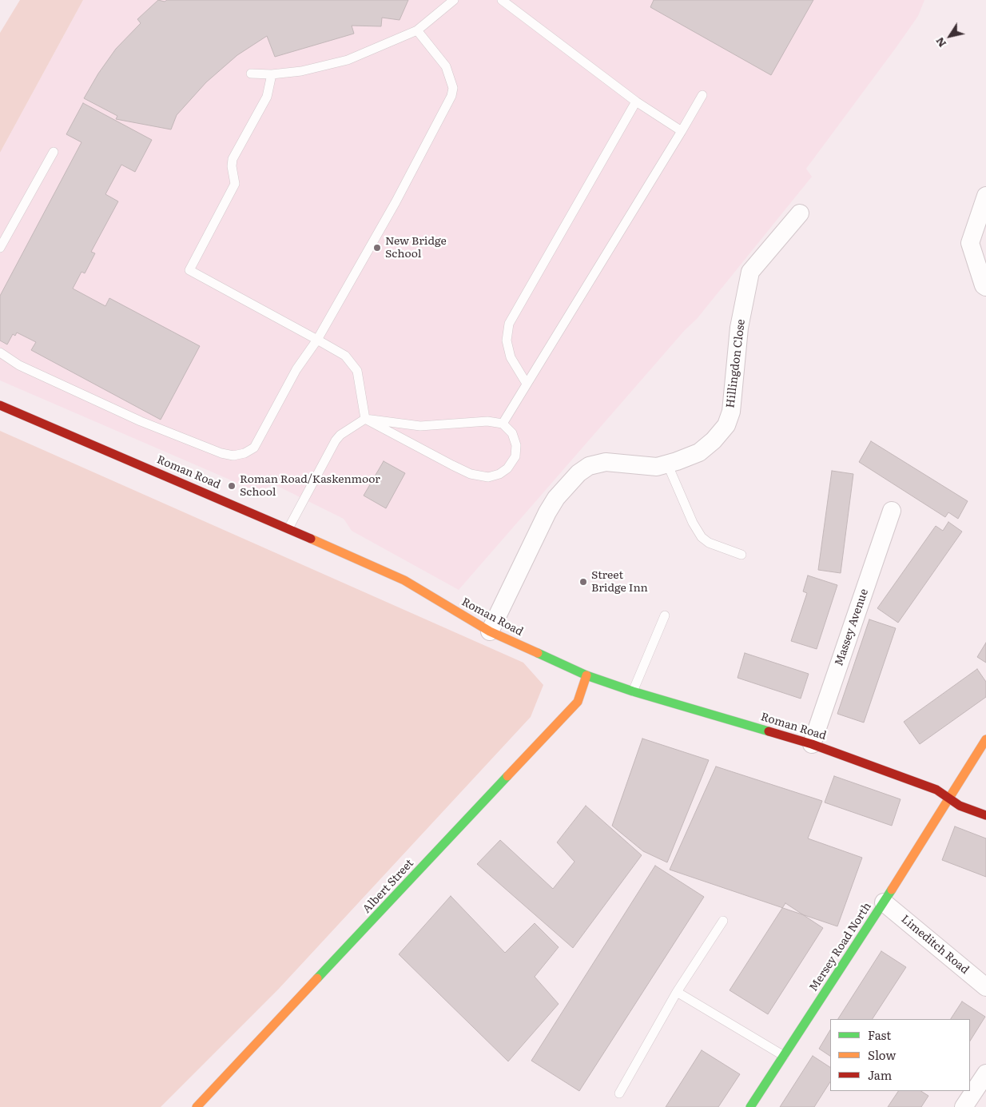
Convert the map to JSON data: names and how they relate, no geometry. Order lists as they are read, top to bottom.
{
  "streets": {
    "street": [
      "Hillingdon Close",
      "Roman Road",
      "Massey Avenue",
      "Albert Street",
      "Limeditch Road",
      "Mersey Road North"
    ]
  },
  "crossings": [
    ["Hillingdon Close", "Roman Road"],
    ["Roman Road", "Massey Avenue"],
    ["Roman Road", "Albert Street"],
    ["Roman Road", "Mersey Road North"],
    ["Limeditch Road", "Mersey Road North"]
  ],
  "places": ["New Bridge School", "Roman Road/Kaskenmoor School", "Street Bridge Inn"],
  "legend": ["Fast", "Slow", "Jam"],
  "north": "bottom left"
}
